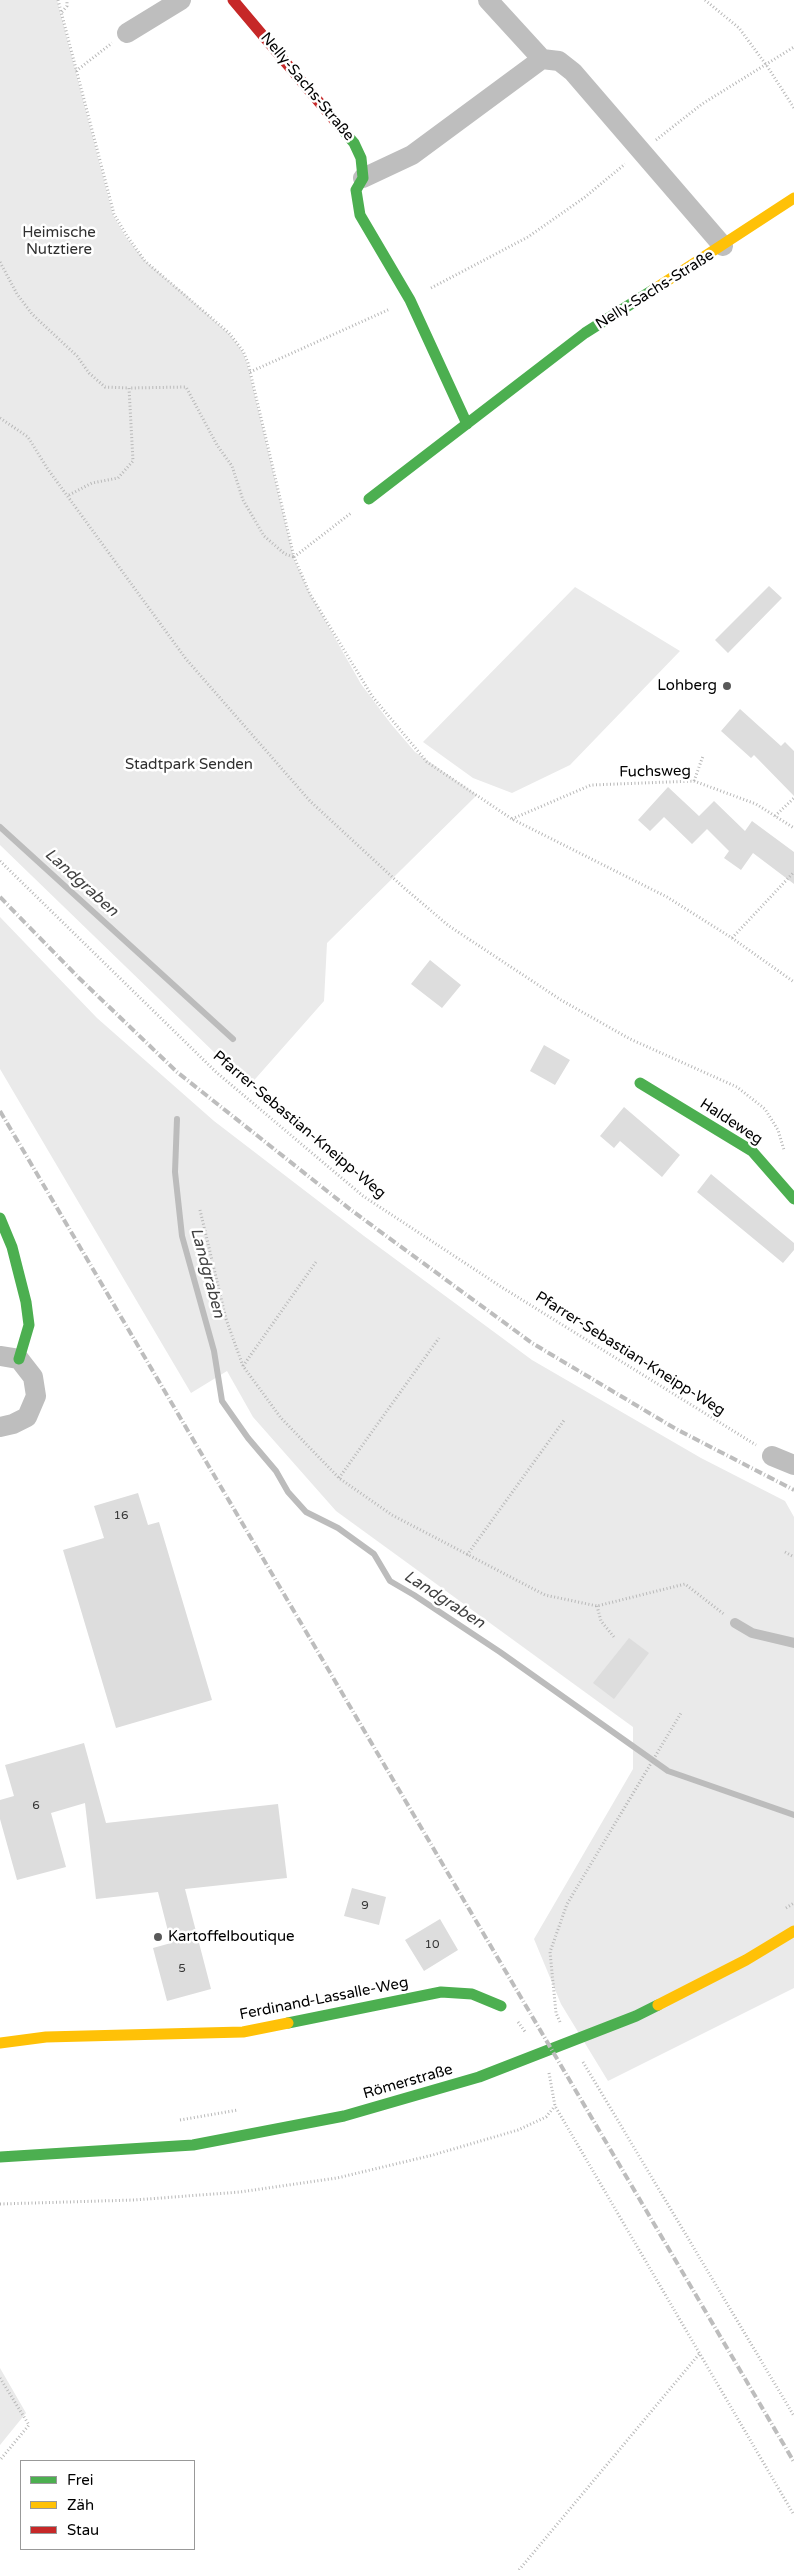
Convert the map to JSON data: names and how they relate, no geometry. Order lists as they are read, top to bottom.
{
  "streets": {
    "street": [
      "Nelly-Sachs-Straße",
      "Haldeweg",
      "Ferdinand-Lassalle-Weg",
      "Römerstraße"
    ],
    "path": ["Fuchsweg", "Pfarrer-Sebastian-Kneipp-Weg"]
  },
  "water": ["Landgraben"],
  "parks": ["Heimische Nutztiere", "Stadtpark Senden"],
  "places": ["Lohberg", "Kartoffelboutique"],
  "house_numbers": [
    "16",
    "6",
    "9",
    "10",
    "5"
  ],
  "legend": ["Frei", "Zäh", "Stau"]
}
